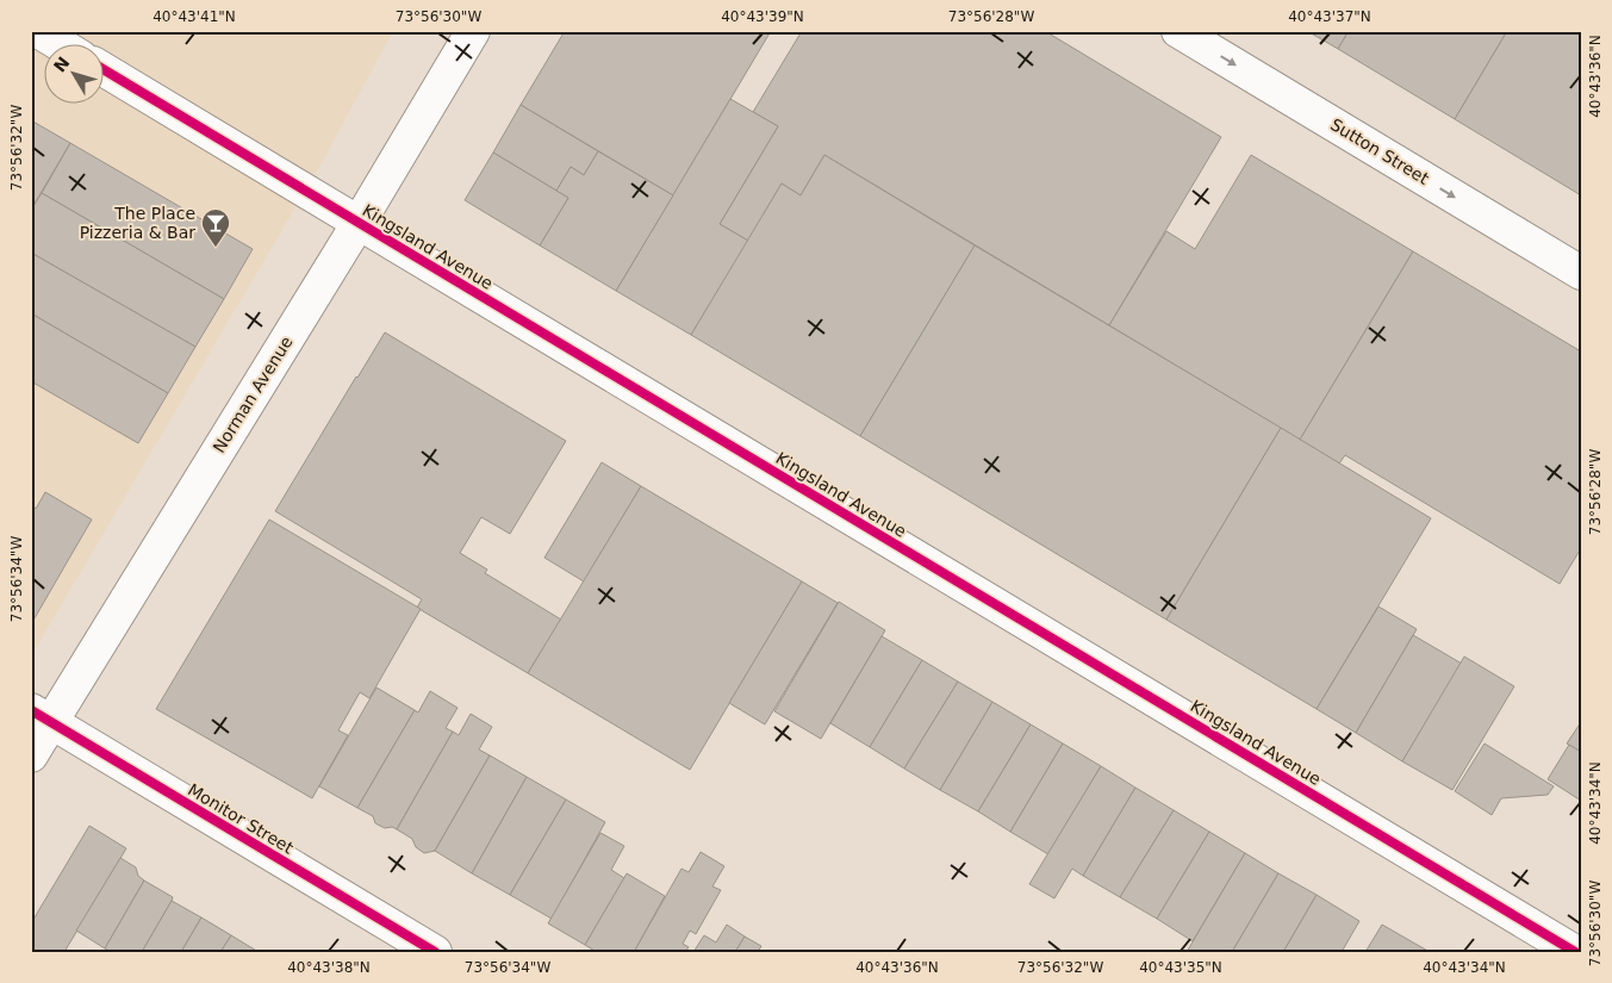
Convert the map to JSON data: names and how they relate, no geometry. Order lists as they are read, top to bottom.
{
  "streets": {
    "street": [
      "Sutton Street",
      "Kingsland Avenue",
      "Norman Avenue",
      "Monitor Street"
    ]
  },
  "crossings": [
    ["Kingsland Avenue", "Norman Avenue"],
    ["Norman Avenue", "Monitor Street"]
  ],
  "one_way": ["Sutton Street"],
  "places": {
    "bar": ["The Place Pizzeria & Bar"]
  },
  "north": "top left",
  "coordinates": [
    "40°43'41\"N",
    "73°56'30\"W",
    "40°43'39\"N",
    "73°56'28\"W",
    "40°43'37\"N",
    "40°43'36\"N",
    "73°56'32\"W",
    "73°56'34\"W",
    "40°43'34\"N",
    "40°43'38\"N",
    "40°43'35\"N"
  ]
}
